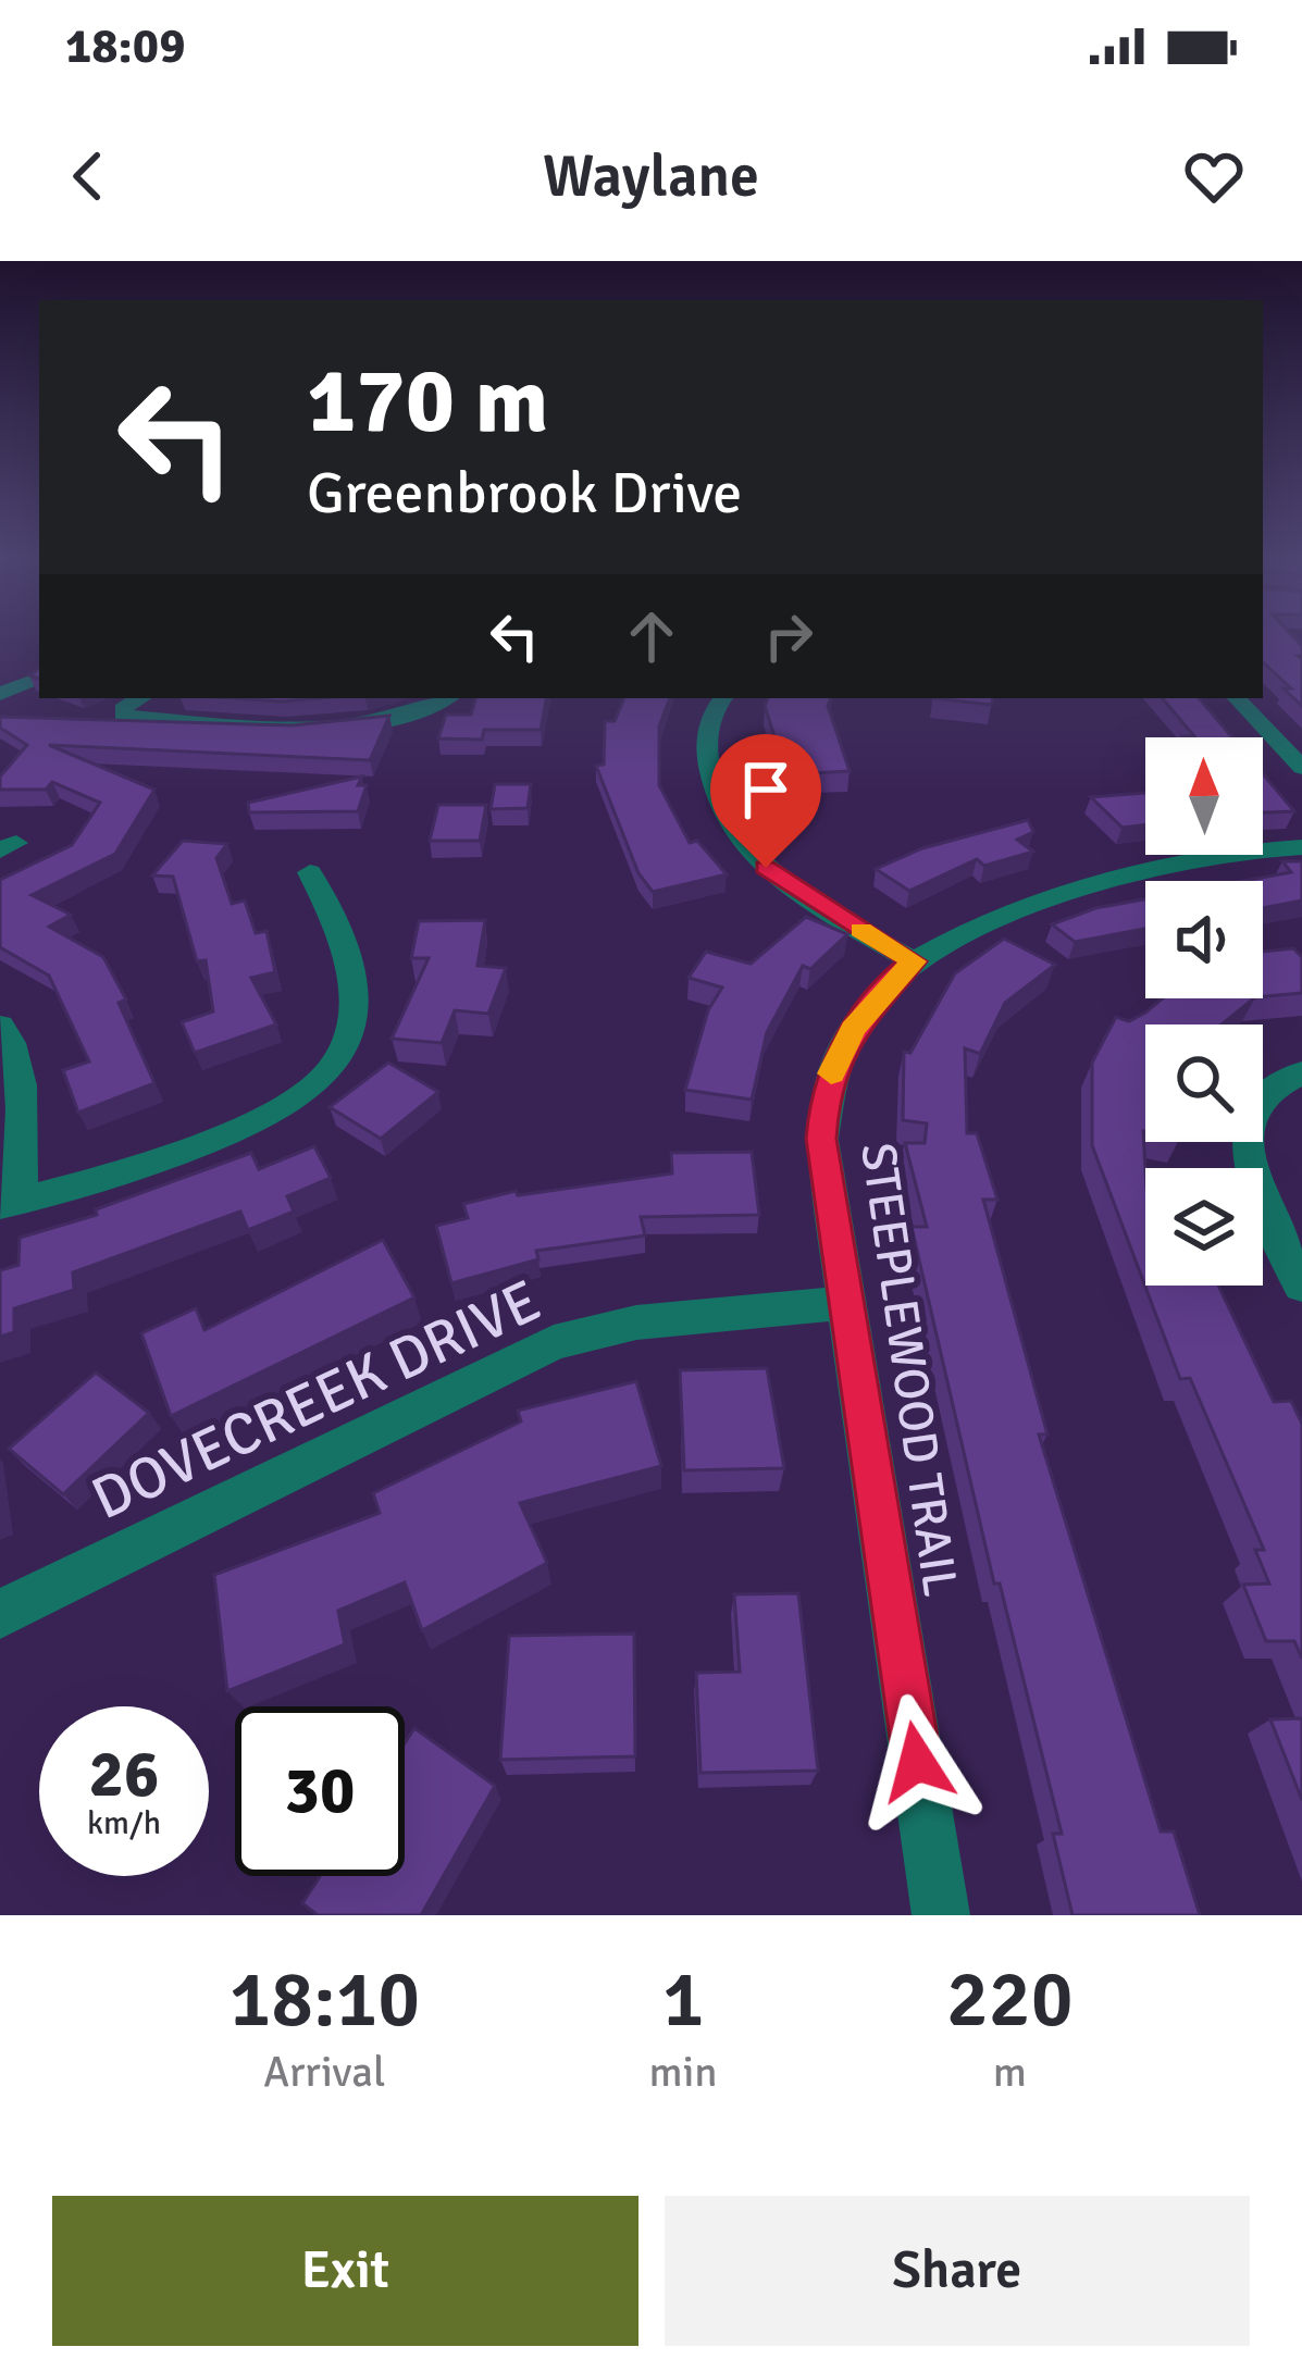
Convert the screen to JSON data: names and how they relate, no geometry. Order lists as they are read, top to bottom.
{
  "streets": {
    "street": ["STEEPLEWOOD TRAIL", "DOVECREEK DRIVE"]
  },
  "crossings": [
    ["STEEPLEWOOD TRAIL", "DOVECREEK DRIVE"]
  ],
  "north": "top",
  "page": {
    "status": "18:09",
    "header": "Waylane",
    "turn": ["170 m", "Greenbrook Drive"],
    "speed": "26 km/h",
    "limit": "30",
    "eta": [
      "18:10",
      "Arrival",
      "1",
      "min",
      "220",
      "m"
    ],
    "buttons": ["Exit", "Share"]
  }
}
